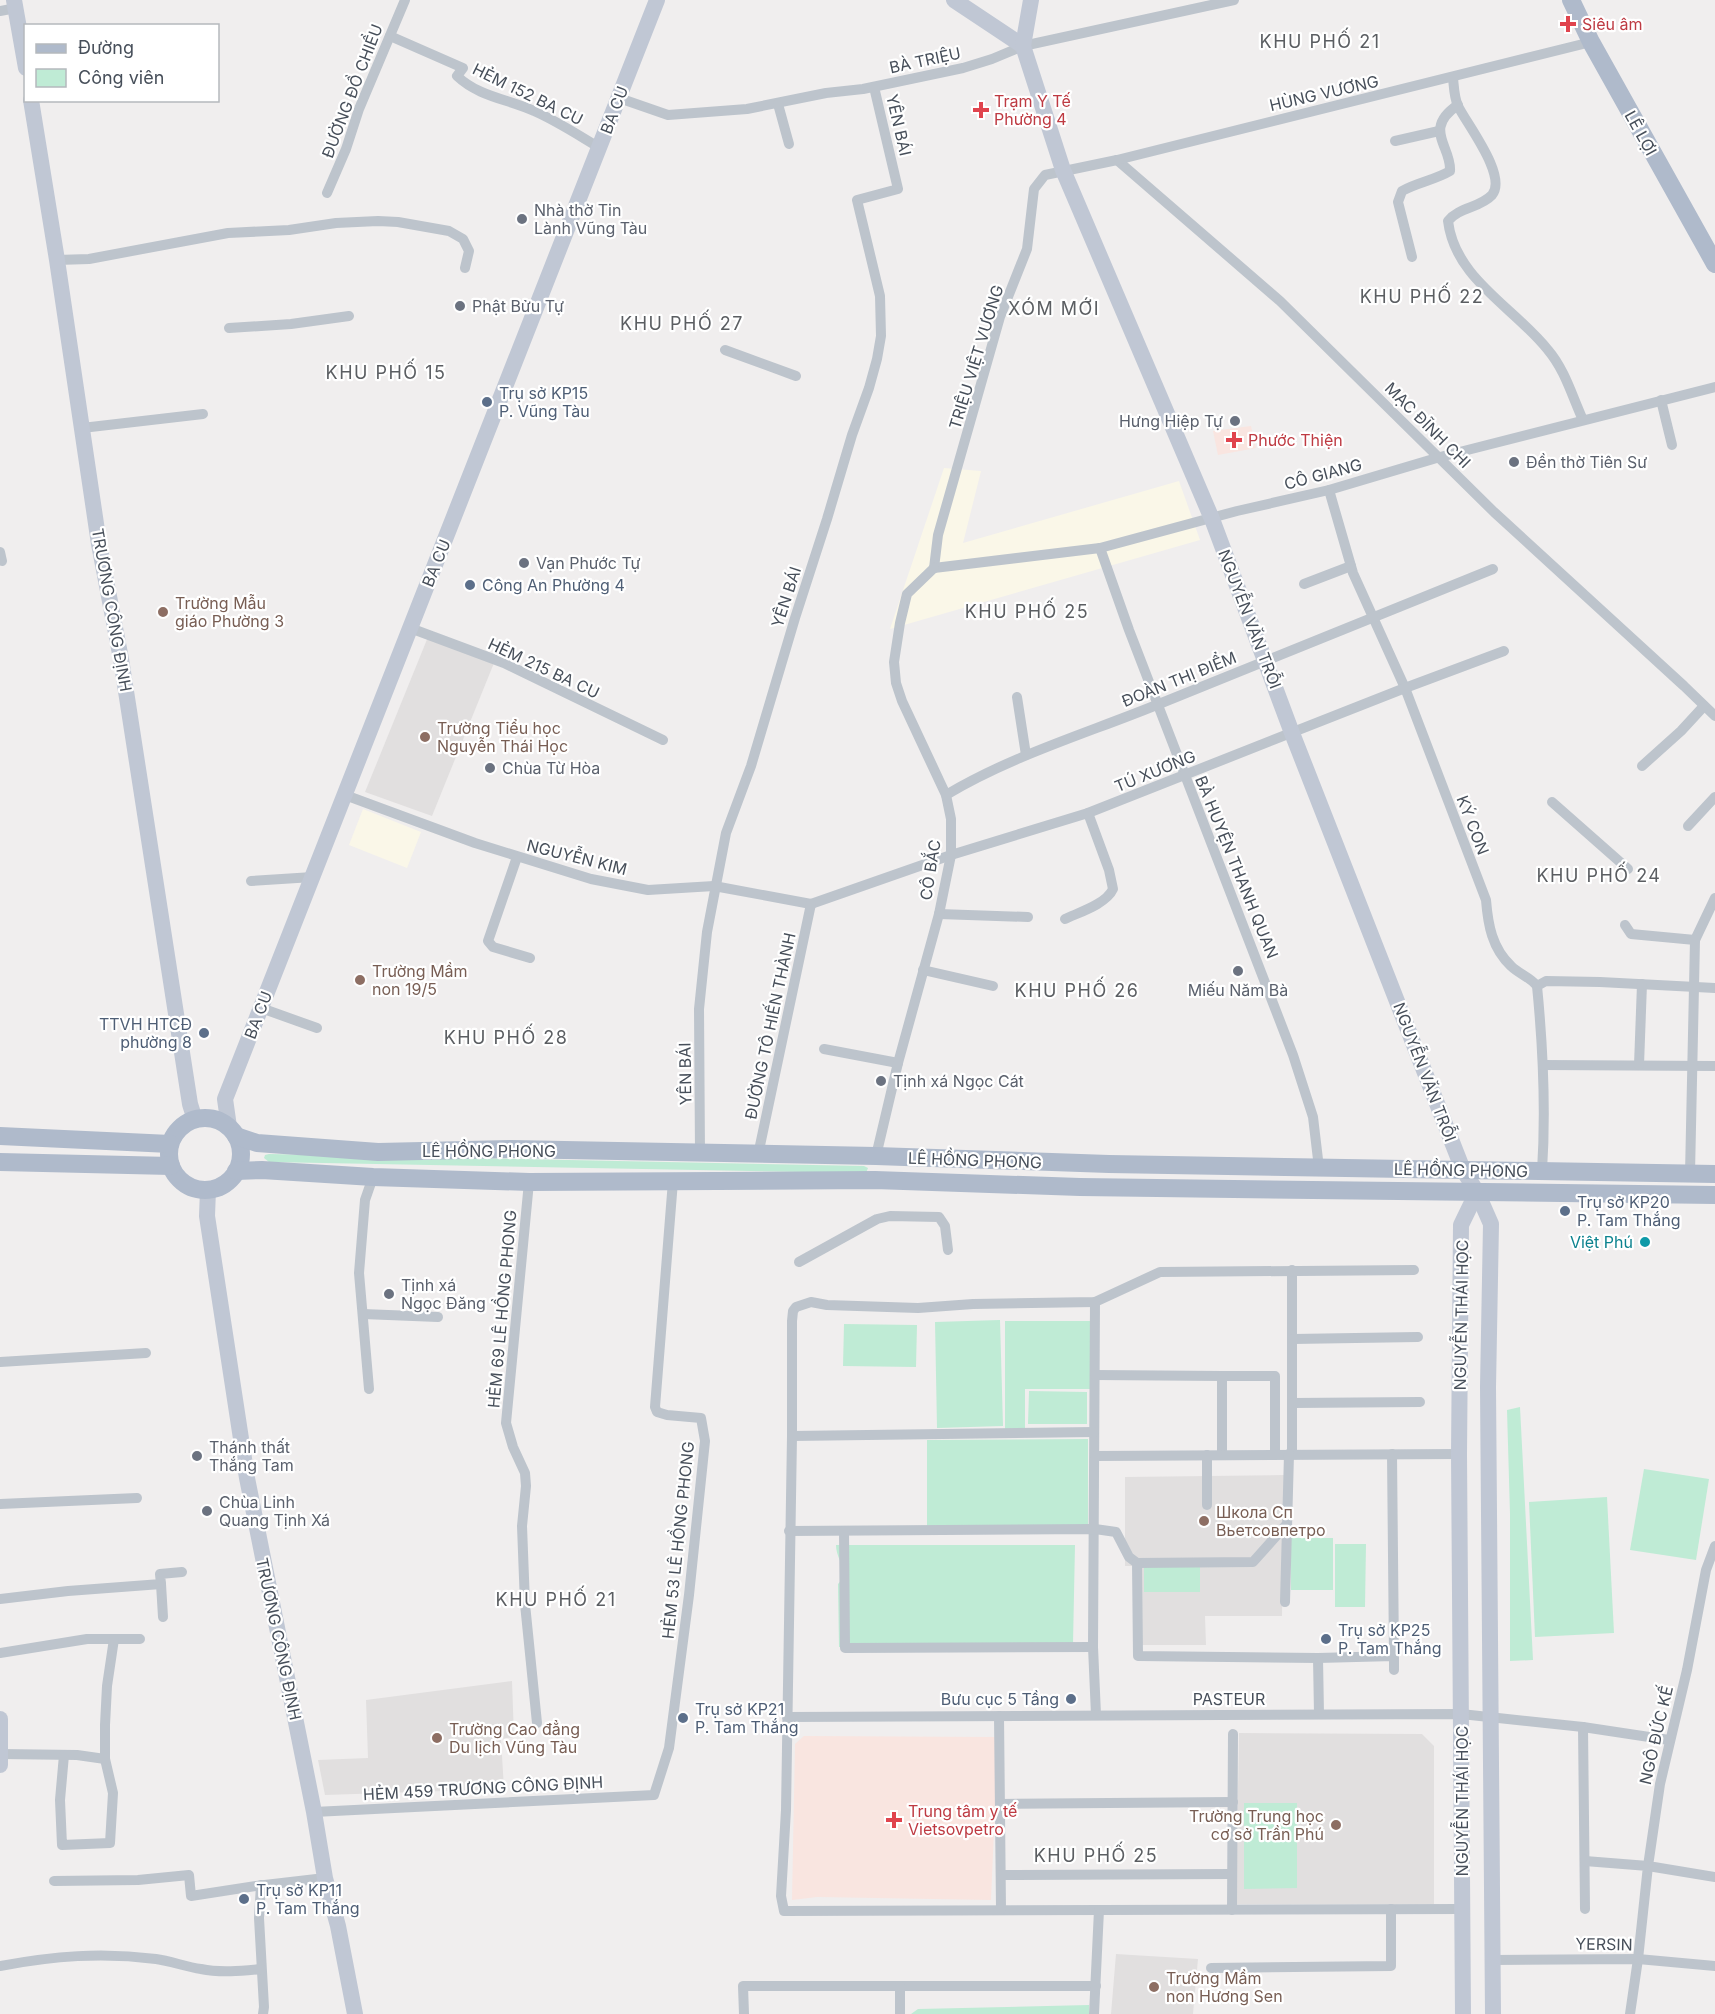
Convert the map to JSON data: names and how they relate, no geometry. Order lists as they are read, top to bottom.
{
  "streets": {
    "main road": [
      "BA CU",
      "LÊ LỢI",
      "TRƯƠNG CÔNG ĐỊNH",
      "NGUYỄN VĂN TRỖI",
      "LÊ HỒNG PHONG",
      "NGUYỄN THÁI HỌC"
    ],
    "street": [
      "BÀ TRIỆU",
      "ĐƯỜNG ĐỒ CHIỂU",
      "HÙNG VƯƠNG",
      "HẺM 152 BA CU",
      "YÊN BÁI",
      "TRIỆU VIỆT VƯƠNG",
      "MẠC ĐĨNH CHI",
      "CÔ GIANG",
      "HẺM 215 BA CU",
      "ĐOÀN THỊ ĐIỂM",
      "TÚ XƯƠNG",
      "KÝ CON",
      "NGUYỄN KIM",
      "BÀ HUYỆN THANH QUAN",
      "CÔ BẮC",
      "ĐƯỜNG TÔ HIẾN THÀNH",
      "HẺM 69 LÊ HỒNG PHONG",
      "HẺM 53 LÊ HỒNG PHONG",
      "PASTEUR",
      "NGÔ ĐỨC KẾ",
      "HẺM 459 TRƯƠNG CÔNG ĐỊNH",
      "YERSIN"
    ]
  },
  "crossings": [
    ["BÀ TRIỆU", "BA CU"],
    ["BÀ TRIỆU", "YÊN BÁI"],
    ["BÀ TRIỆU", "NGUYỄN VĂN TRỖI"],
    ["ĐƯỜNG ĐỒ CHIỂU", "HẺM 152 BA CU"],
    ["HÙNG VƯƠNG", "LÊ LỢI"],
    ["HÙNG VƯƠNG", "TRIỆU VIỆT VƯƠNG"],
    ["HÙNG VƯƠNG", "MẠC ĐĨNH CHI"],
    ["HÙNG VƯƠNG", "NGUYỄN VĂN TRỖI"],
    ["HẺM 152 BA CU", "BA CU"],
    ["BA CU", "TRƯƠNG CÔNG ĐỊNH"],
    ["BA CU", "HẺM 215 BA CU"],
    ["BA CU", "NGUYỄN KIM"],
    ["BA CU", "LÊ HỒNG PHONG"],
    ["YÊN BÁI", "NGUYỄN KIM"],
    ["YÊN BÁI", "LÊ HỒNG PHONG"],
    ["TRIỆU VIỆT VƯƠNG", "CÔ GIANG"],
    ["TRIỆU VIỆT VƯƠNG", "NGUYỄN VĂN TRỖI"],
    ["TRIỆU VIỆT VƯƠNG", "CÔ BẮC"],
    ["MẠC ĐĨNH CHI", "CÔ GIANG"],
    ["CÔ GIANG", "NGUYỄN VĂN TRỖI"],
    ["CÔ GIANG", "KÝ CON"],
    ["CÔ GIANG", "BÀ HUYỆN THANH QUAN"],
    ["CÔ GIANG", "CÔ BẮC"],
    ["TRƯƠNG CÔNG ĐỊNH", "LÊ HỒNG PHONG"],
    ["TRƯƠNG CÔNG ĐỊNH", "HẺM 459 TRƯƠNG CÔNG ĐỊNH"],
    ["NGUYỄN VĂN TRỖI", "ĐOÀN THỊ ĐIỂM"],
    ["NGUYỄN VĂN TRỖI", "TÚ XƯƠNG"],
    ["NGUYỄN VĂN TRỖI", "LÊ HỒNG PHONG"],
    ["NGUYỄN VĂN TRỖI", "NGUYỄN THÁI HỌC"],
    ["ĐOÀN THỊ ĐIỂM", "KÝ CON"],
    ["ĐOÀN THỊ ĐIỂM", "BÀ HUYỆN THANH QUAN"],
    ["ĐOÀN THỊ ĐIỂM", "CÔ BẮC"],
    ["TÚ XƯƠNG", "KÝ CON"],
    ["TÚ XƯƠNG", "NGUYỄN KIM"],
    ["TÚ XƯƠNG", "BÀ HUYỆN THANH QUAN"],
    ["TÚ XƯƠNG", "CÔ BẮC"],
    ["TÚ XƯƠNG", "ĐƯỜNG TÔ HIẾN THÀNH"],
    ["NGUYỄN KIM", "ĐƯỜNG TÔ HIẾN THÀNH"],
    ["BÀ HUYỆN THANH QUAN", "LÊ HỒNG PHONG"],
    ["CÔ BẮC", "LÊ HỒNG PHONG"],
    ["ĐƯỜNG TÔ HIẾN THÀNH", "LÊ HỒNG PHONG"],
    ["LÊ HỒNG PHONG", "HẺM 69 LÊ HỒNG PHONG"],
    ["LÊ HỒNG PHONG", "NGUYỄN THÁI HỌC"],
    ["LÊ HỒNG PHONG", "HẺM 53 LÊ HỒNG PHONG"],
    ["NGUYỄN THÁI HỌC", "PASTEUR"],
    ["NGUYỄN THÁI HỌC", "YERSIN"],
    ["HẺM 53 LÊ HỒNG PHONG", "HẺM 459 TRƯƠNG CÔNG ĐỊNH"],
    ["PASTEUR", "NGÔ ĐỨC KẾ"],
    ["NGÔ ĐỨC KẾ", "YERSIN"]
  ],
  "districts": [
    "KHU PHỐ 21",
    "KHU PHỐ 22",
    "XÓM MỚI",
    "KHU PHỐ 27",
    "KHU PHỐ 15",
    "KHU PHỐ 25",
    "KHU PHỐ 24",
    "KHU PHỐ 26",
    "KHU PHỐ 28",
    "KHU PHỐ 21",
    "KHU PHỐ 25"
  ],
  "places": {
    "health": [
      "Siêu âm",
      "Trạm Y Tế Phường 4",
      "Phước Thiện",
      "Trung tâm y tế Vietsovpetro"
    ],
    "other": [
      "Nhà thờ Tin Lành Vũng Tàu",
      "Phật Bửu Tự",
      "Trụ sở KP15 P. Vũng Tàu",
      "Hưng Hiệp Tự",
      "Đền thờ Tiên Sư",
      "Vạn Phước Tự",
      "Công An Phường 4",
      "Trường Mẫu giáo Phường 3",
      "Trường Tiểu học Nguyễn Thái Học",
      "Chùa Từ Hòa",
      "Miếu Năm Bà",
      "Trường Mầm non 19/5",
      "TTVH HTCĐ phường 8",
      "Tịnh xá Ngọc Cát",
      "Trụ sở KP20 P. Tam Thắng",
      "Việt Phú",
      "Tịnh xá Ngọc Đăng",
      "Thánh thất Thắng Tam",
      "Chùa Linh Quang Tịnh Xá",
      "Школа Сп Вьетсовпетро",
      "Trụ sở KP25 P. Tam Thắng",
      "Bưu cục 5 Tầng",
      "Trụ sở KP21 P. Tam Thắng",
      "Trường Cao đẳng Du lịch Vũng Tàu",
      "Trường Trung học cơ sở Trần Phú",
      "Trụ sở KP11 P. Tam Thắng",
      "Trường Mầm non Hương Sen"
    ]
  },
  "legend": ["Đường", "Công viên"]
}
